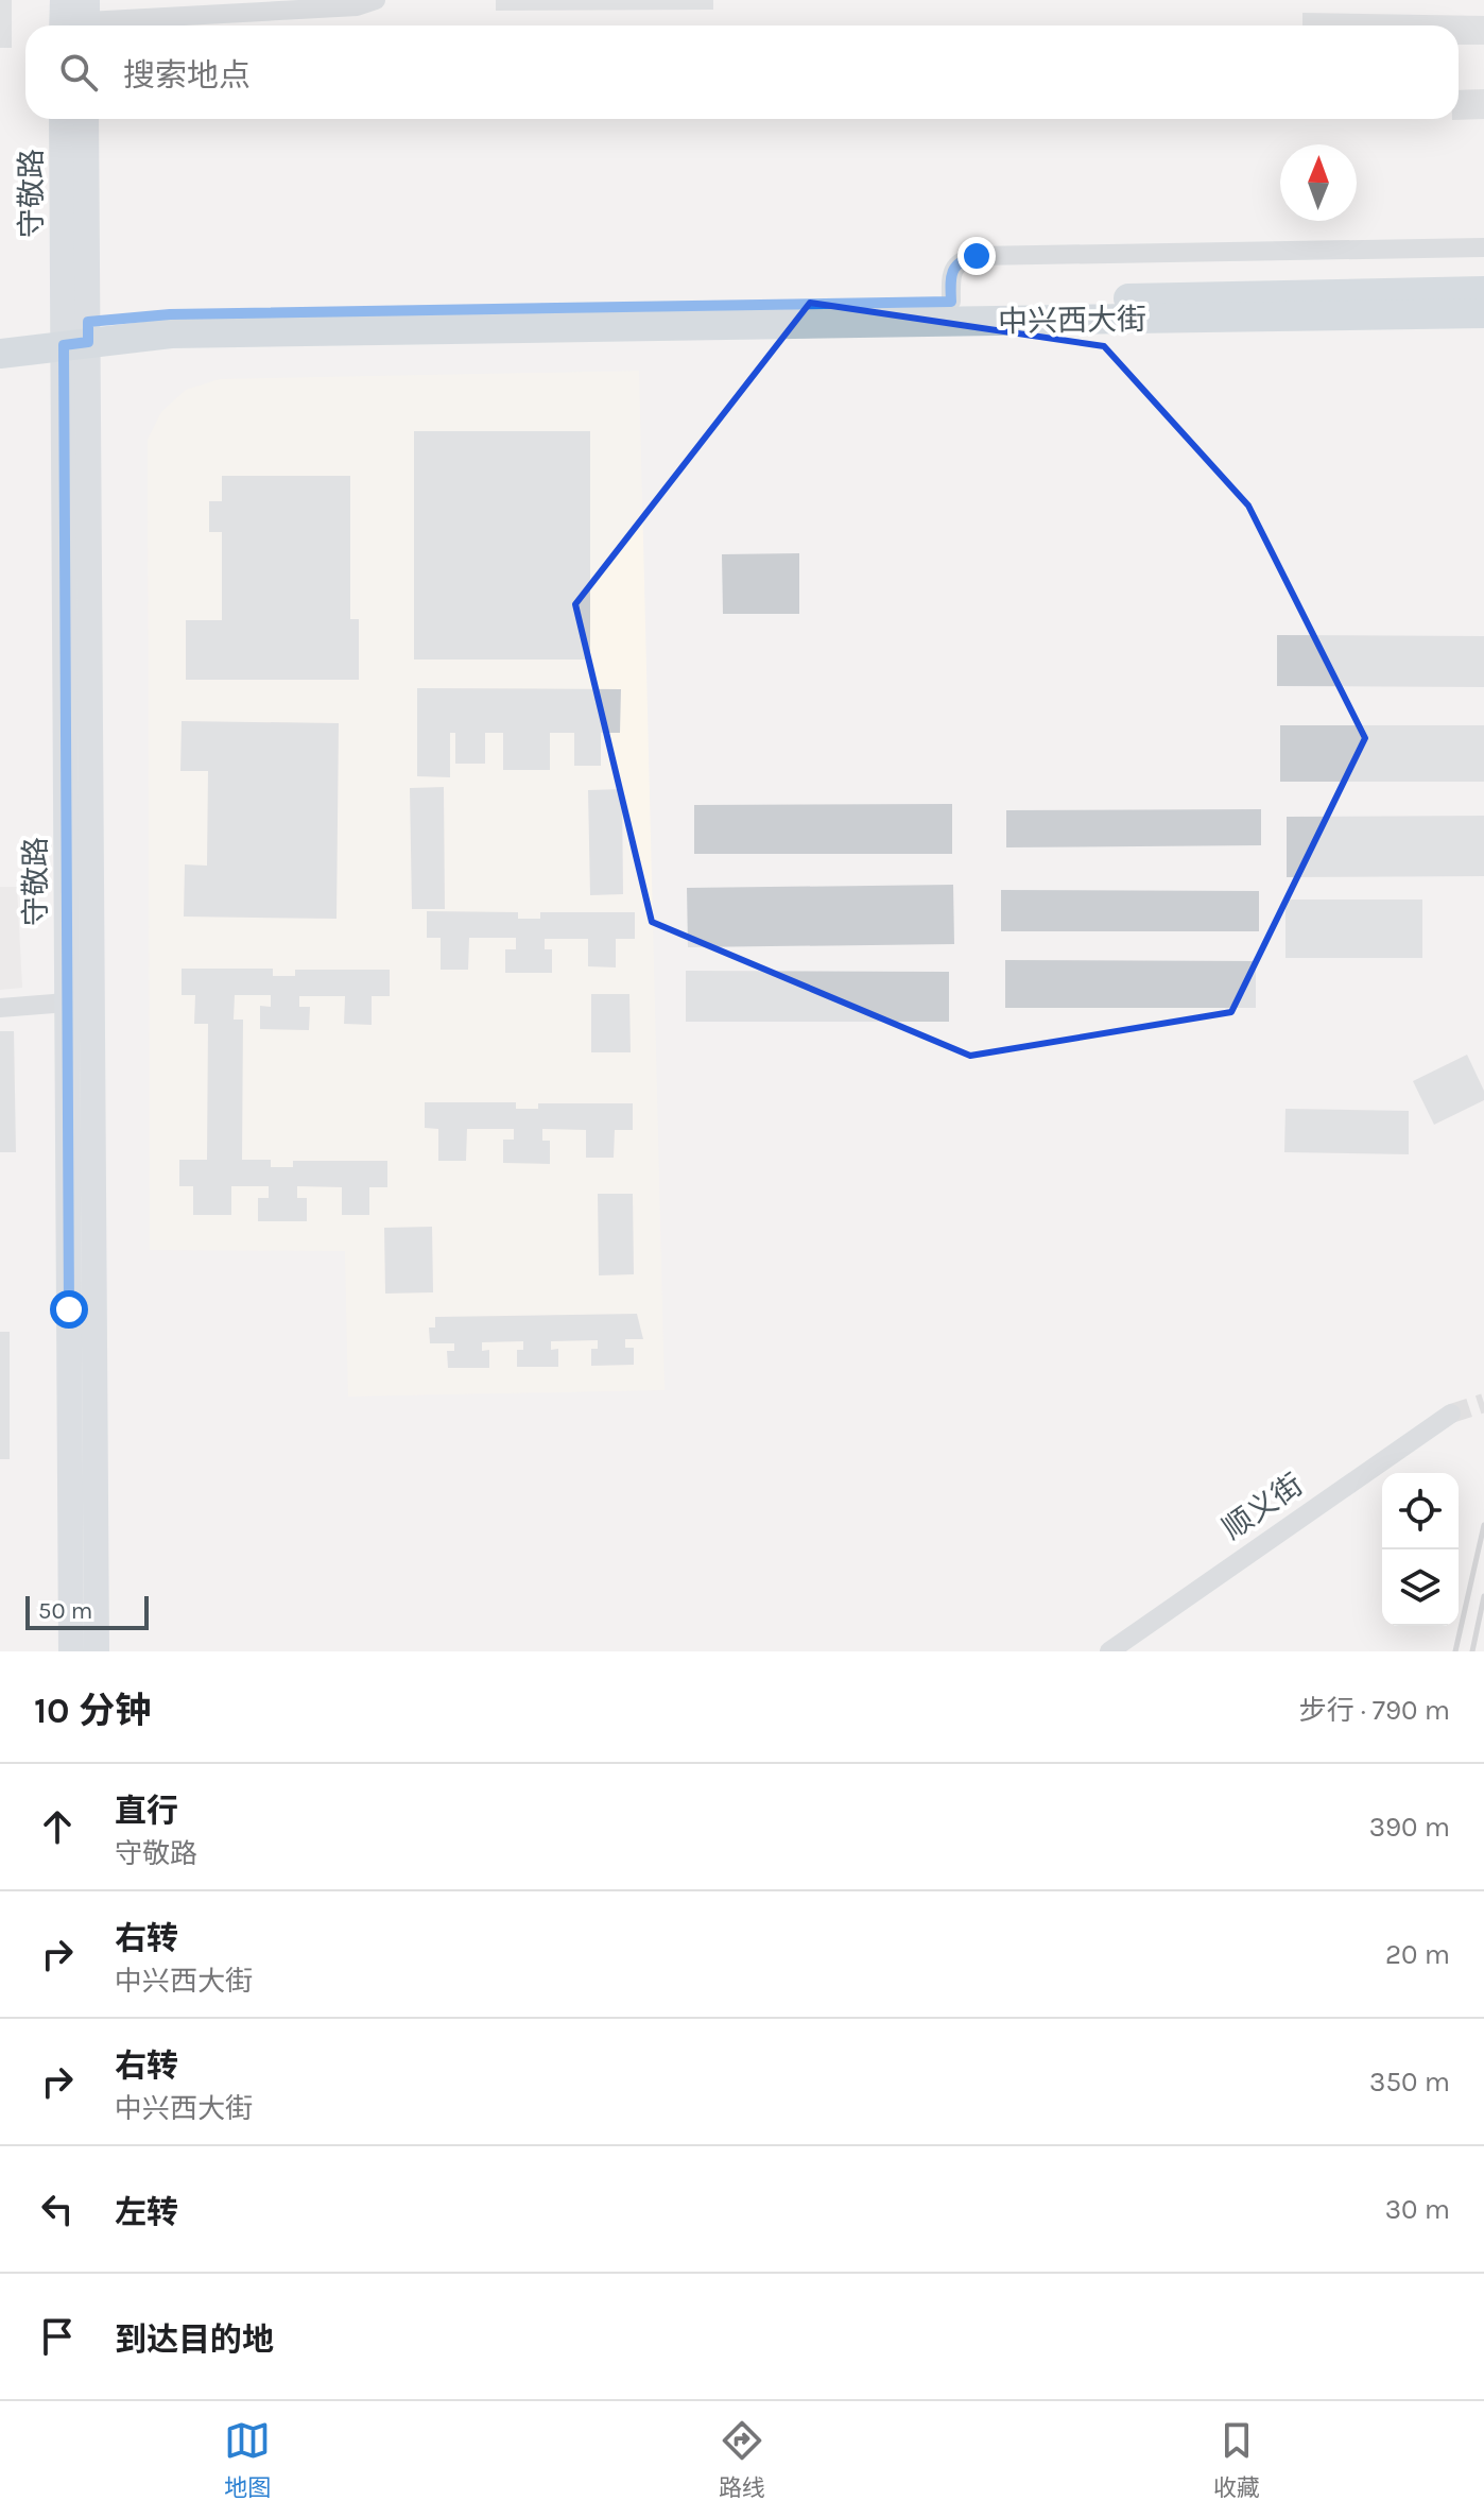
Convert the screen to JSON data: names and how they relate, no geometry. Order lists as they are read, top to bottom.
{
  "streets": {
    "main road": ["守敬路", "中兴西大街"],
    "street": ["顺义街"]
  },
  "crossings": [
    ["守敬路", "中兴西大街"]
  ],
  "scale_bar": "50 m",
  "north": "top",
  "page": {
    "search": "搜索地点",
    "scale": "50 m",
    "heading": ["10 分钟", "步行 · 790 m"],
    "list": [
      ["直行", "守敬路", "390 m"],
      ["右转", "中兴西大街", "20 m"],
      ["右转", "中兴西大街", "350 m"],
      ["左转", "30 m"],
      "到达目的地"
    ],
    "nav": ["地图", "路线", "收藏"]
  }
}
